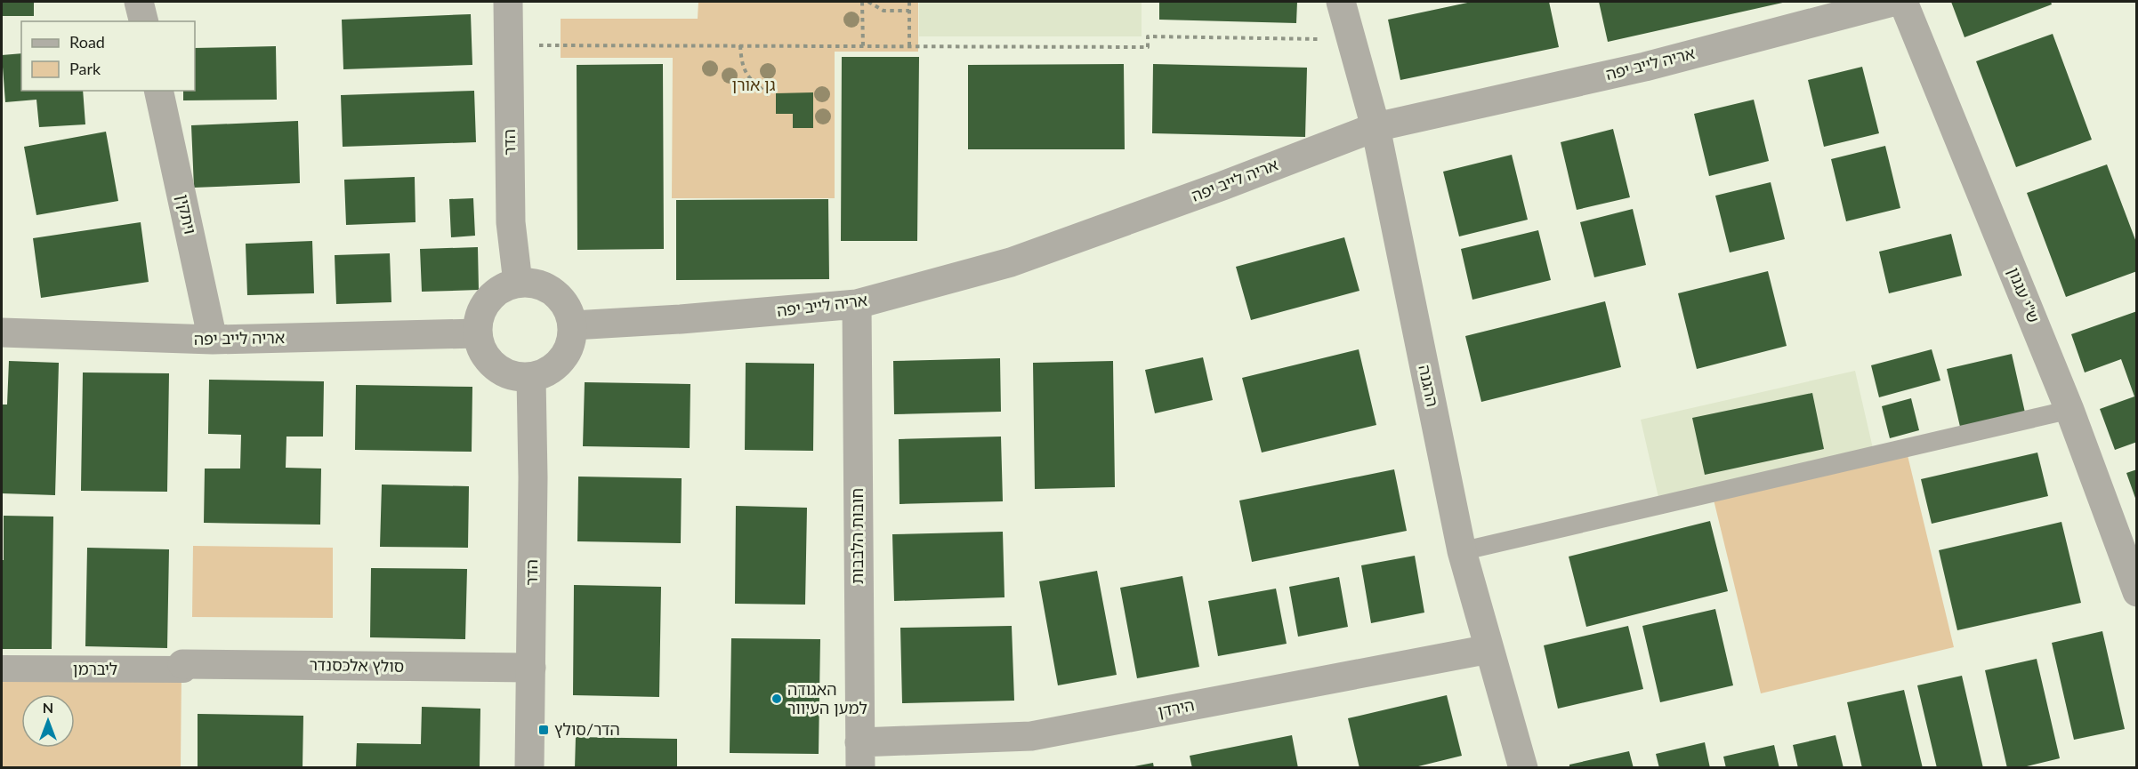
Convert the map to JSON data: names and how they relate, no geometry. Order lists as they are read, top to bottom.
{
  "streets": {
    "street": [
      "אריה לייב יפה",
      "הדר",
      "ויתקין",
      "ש\"י עגנון",
      "ההגנה",
      "חובות הלבבות",
      "סולץ אלכסנדר",
      "ליברמן",
      "הירדן"
    ]
  },
  "crossings": [
    ["אריה לייב יפה", "הדר"],
    ["אריה לייב יפה", "ויתקין"],
    ["אריה לייב יפה", "ההגנה"],
    ["אריה לייב יפה", "חובות הלבבות"],
    ["הדר", "סולץ אלכסנדר"],
    ["ההגנה", "הירדן"],
    ["חובות הלבבות", "הירדן"],
    ["סולץ אלכסנדר", "ליברמן"]
  ],
  "parks": ["גן אורן"],
  "places": {
    "other": ["האגודה למען העיוור"],
    "transit": ["הדר/סולץ"]
  },
  "legend": ["Road", "Park"],
  "north": "top"
}
